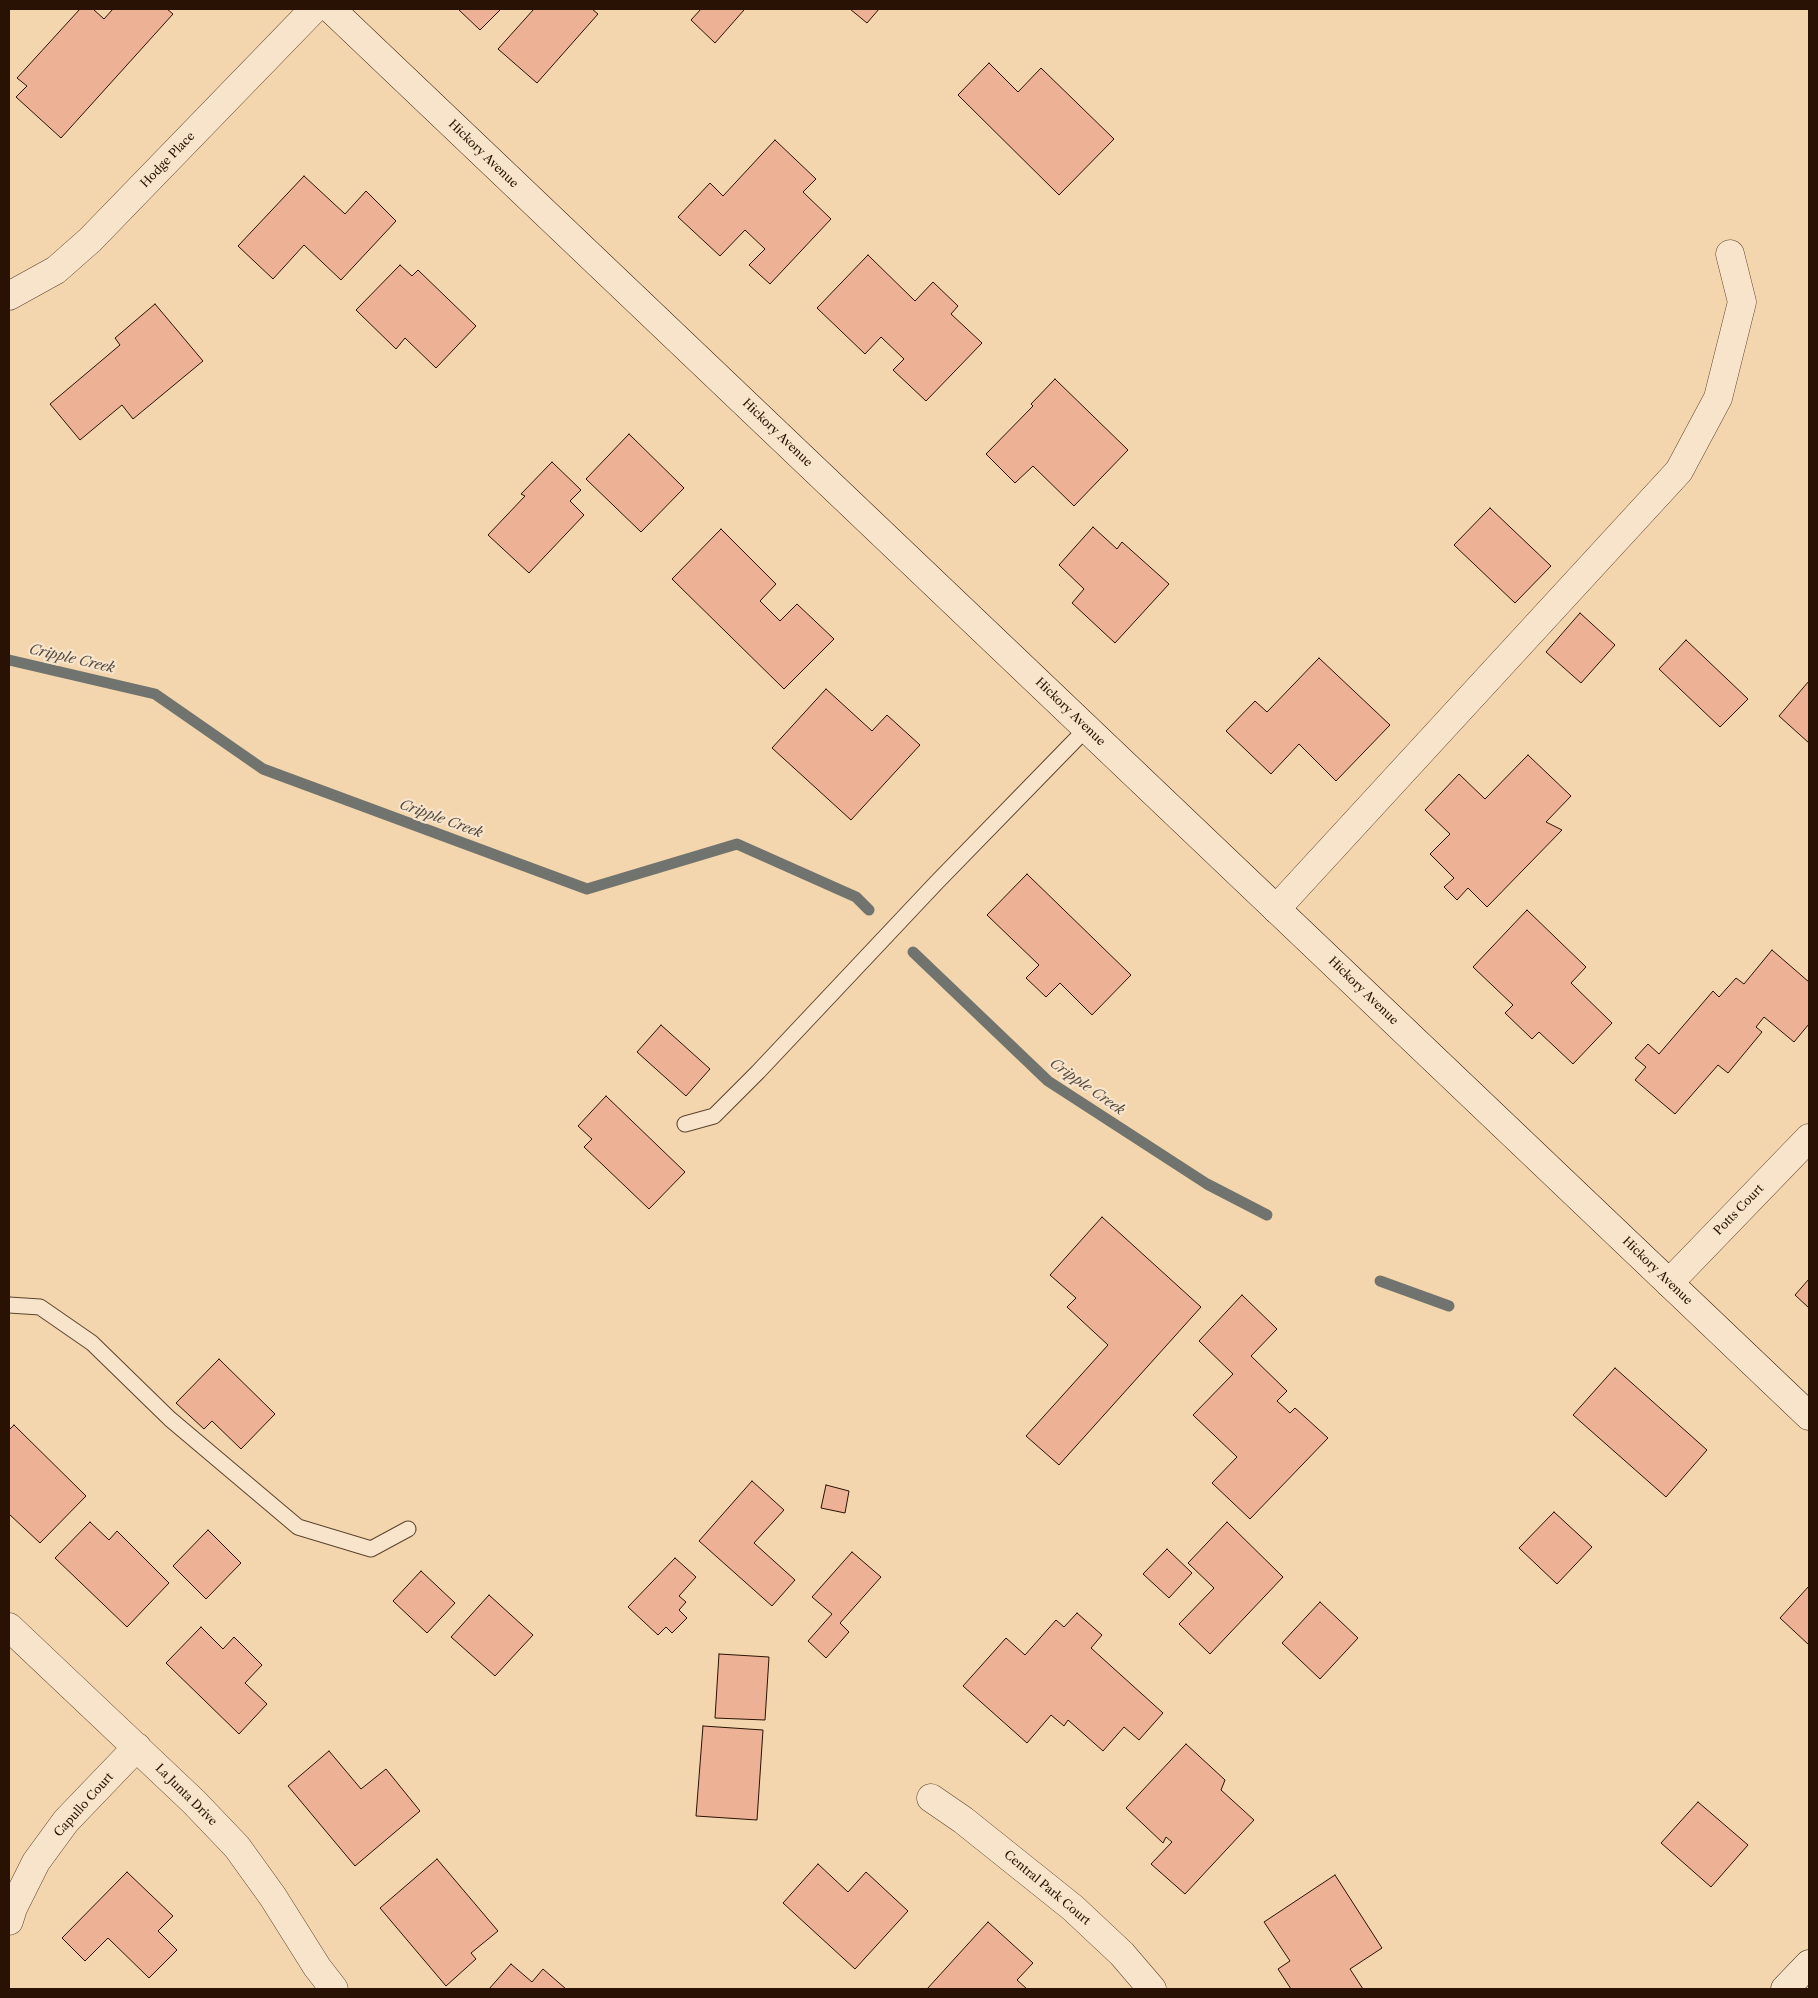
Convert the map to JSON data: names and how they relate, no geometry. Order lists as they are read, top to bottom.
{
  "streets": {
    "street": [
      "Hickory Avenue",
      "Hodge Place",
      "Potts Court",
      "La Junta Drive",
      "Capullo Court",
      "Central Park Court"
    ]
  },
  "crossings": [
    ["Hickory Avenue", "Potts Court"],
    ["La Junta Drive", "Capullo Court"]
  ],
  "water": ["Cripple Creek"]
}
